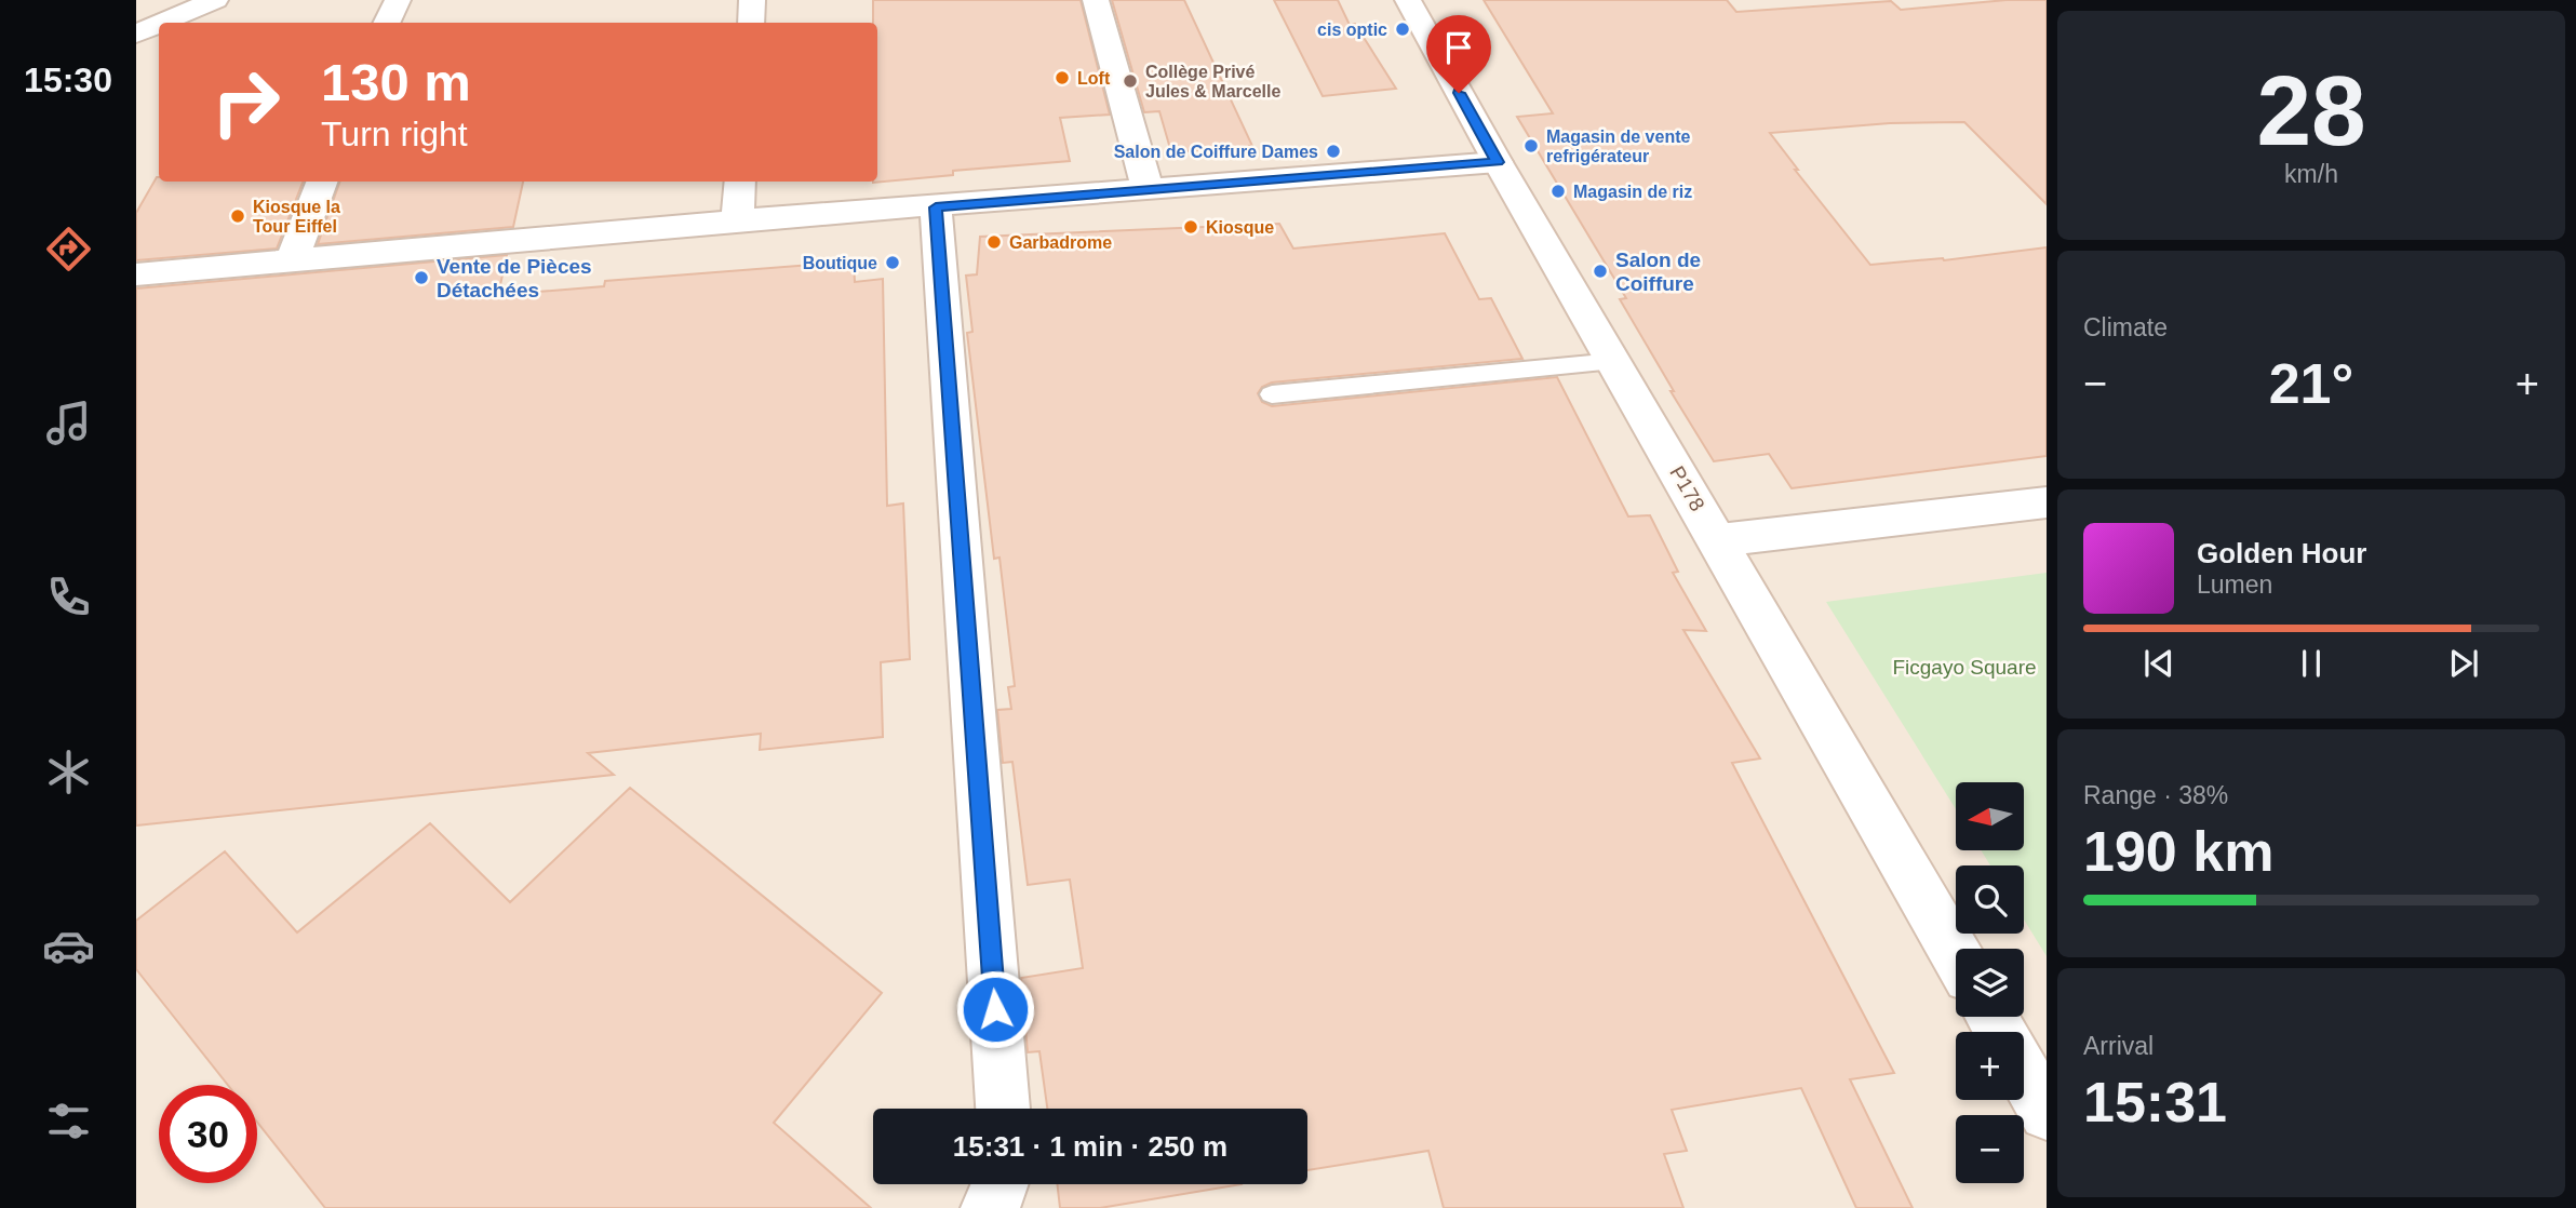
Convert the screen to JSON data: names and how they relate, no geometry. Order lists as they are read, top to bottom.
{
  "streets": {
    "street": ["P178"]
  },
  "parks": ["Ficgayo Square"],
  "places": [
    "cis optic",
    "Loft",
    "Collège Privé Jules & Marcelle",
    "Magasin de vente refrigérateur",
    "Salon de Coiffure Dames",
    "Magasin de riz",
    "Kiosque la Tour Eiffel",
    "Kiosque",
    "Garbadrome",
    "Boutique",
    "Salon de Coiffure",
    "Vente de Pièces Détachées"
  ],
  "north": "left",
  "page": {
    "tabs": "15:30",
    "tile": [
      ["28", "km/h"],
      "Climate",
      ["Range · 38%", "190 km"],
      ["Arrival", "15:31"]
    ],
    "turn": ["130 m", "Turn right"],
    "heat": ["−", "21°", "+"],
    "song": ["Golden Hour", "Lumen"],
    "map_buttons": ["+", "−"],
    "limit": "30",
    "trip": "15:31 · 1 min · 250 m"
  }
}
